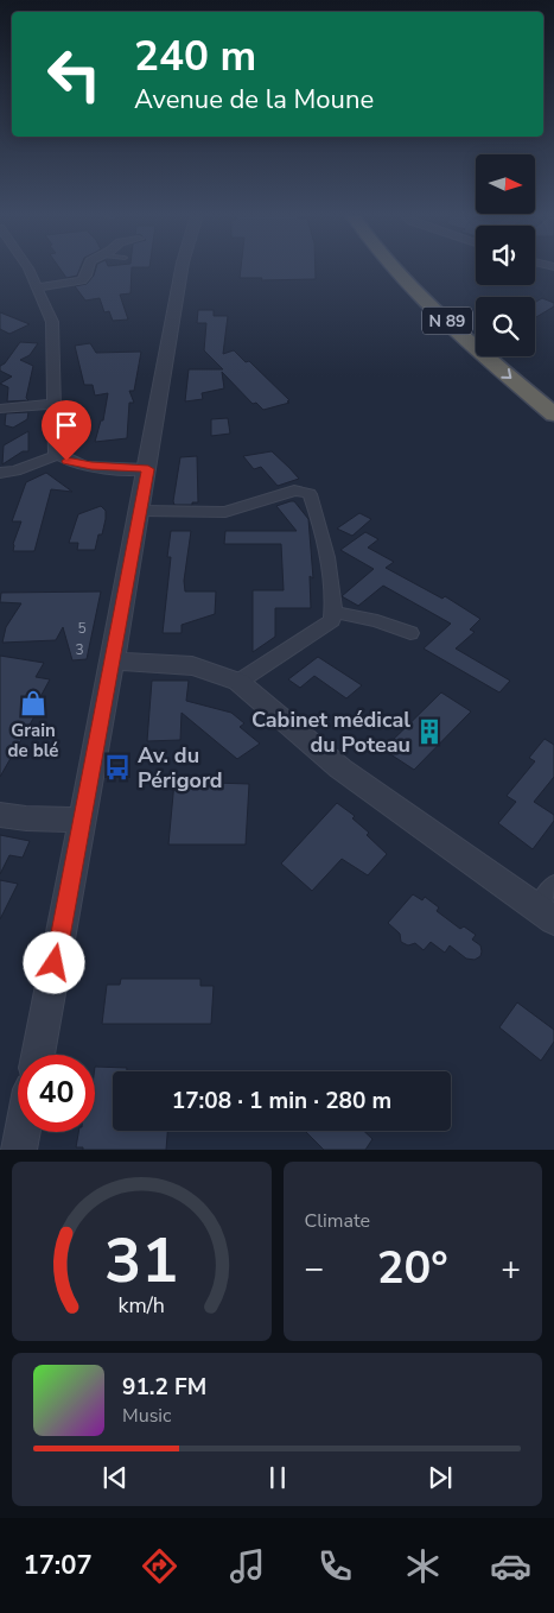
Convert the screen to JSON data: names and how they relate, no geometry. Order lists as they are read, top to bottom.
{
  "streets": {
    "highway": ["N 89"]
  },
  "places": {
    "shop": ["Grain de blé"],
    "building": ["Cabinet médical du Poteau"],
    "bus stop": ["Av. du Périgord"]
  },
  "house_numbers": ["5", "3"],
  "north": "right",
  "page": {
    "turn": ["240 m", "Avenue de la Moune"],
    "limit": "40",
    "trip": "17:08 · 1 min · 280 m",
    "tile": "Climate",
    "heat": ["−", "20°", "+"],
    "song": ["91.2 FM", "Music"],
    "tabs": "17:07",
    "gauge": ["31", "km/h"]
  }
}
